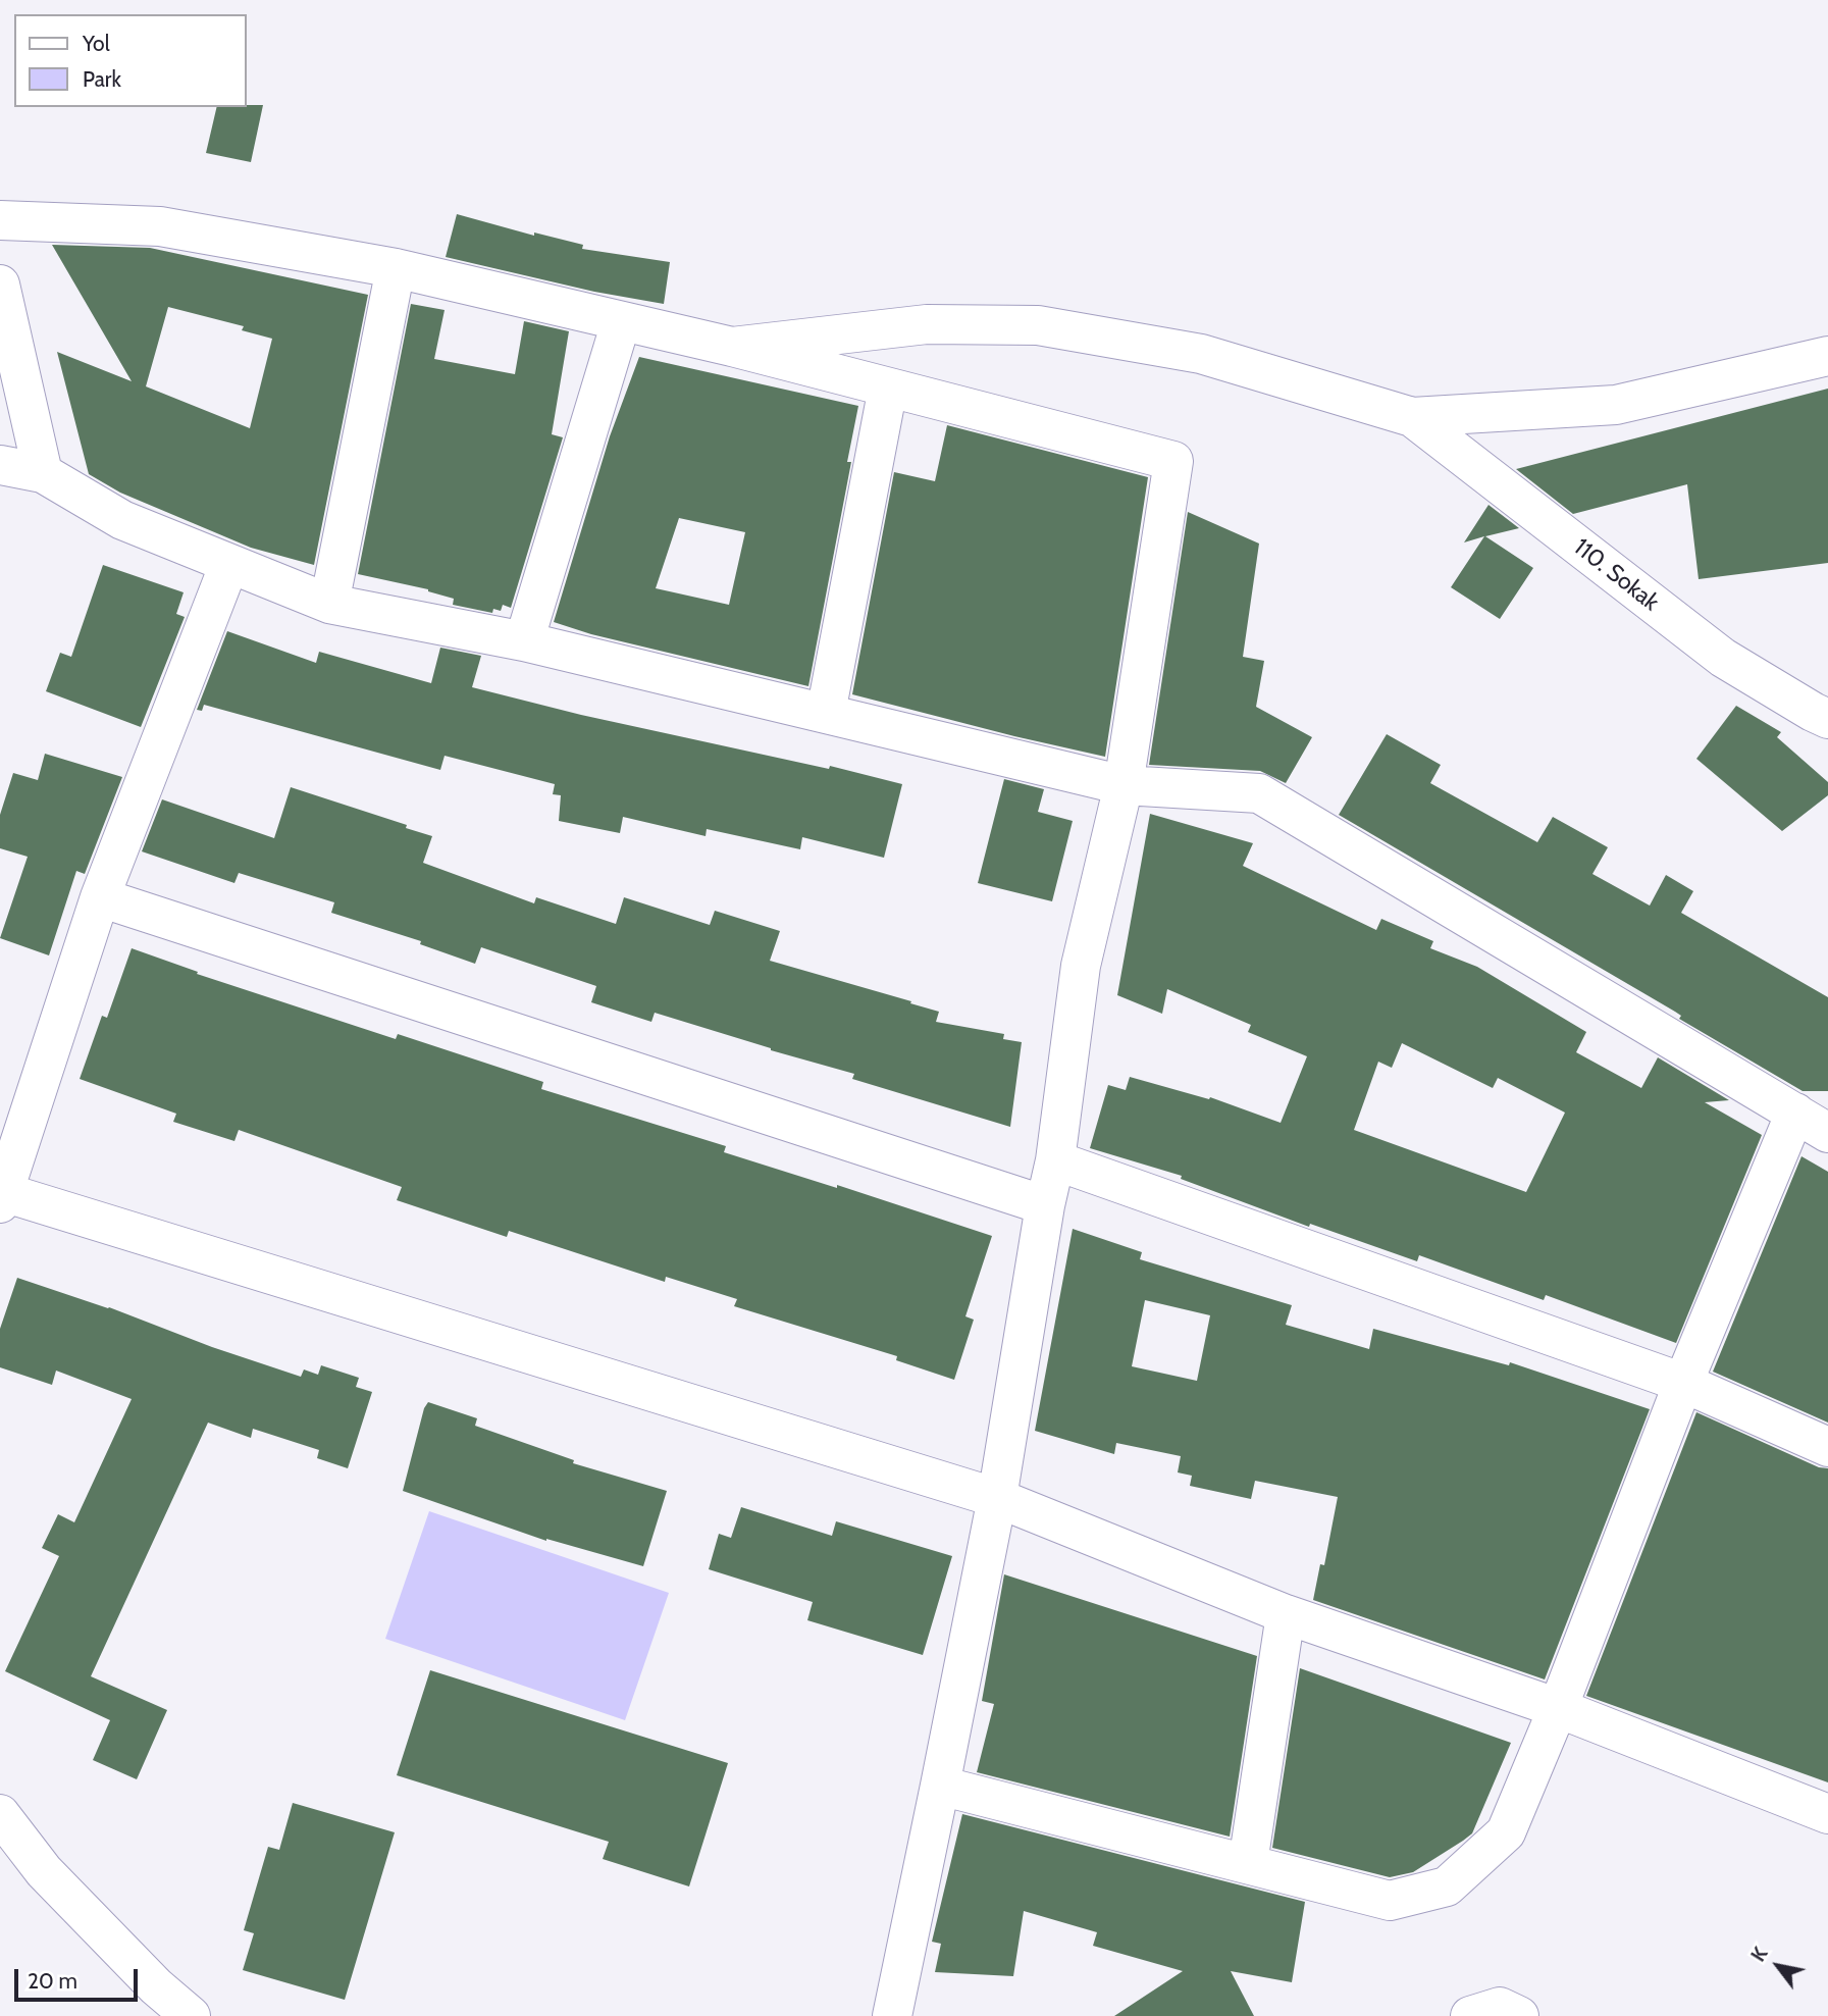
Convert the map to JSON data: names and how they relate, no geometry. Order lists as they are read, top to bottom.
{
  "streets": {
    "street": ["110. Sokak"]
  },
  "legend": ["Yol", "Park"],
  "scale_bar": "20 m",
  "north": "top left"
}
